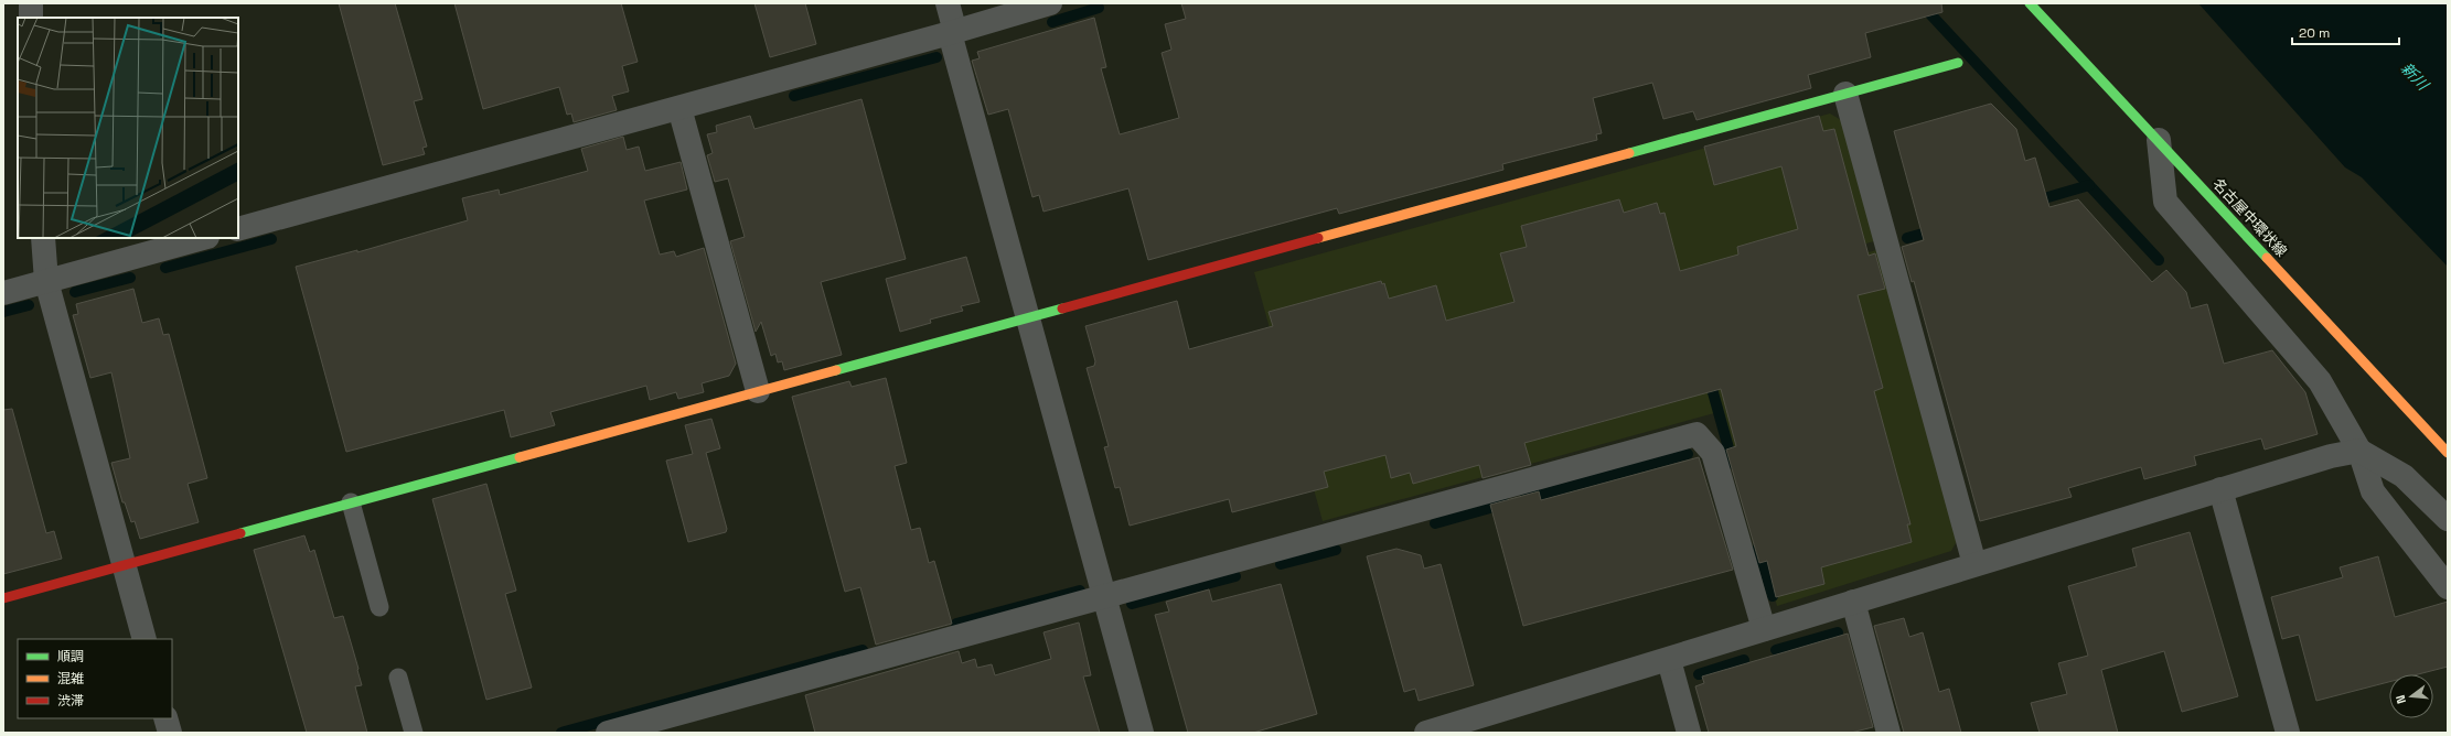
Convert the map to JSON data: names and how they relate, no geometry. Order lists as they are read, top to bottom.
{
  "streets": {
    "street": ["名古屋中環状線"]
  },
  "water": ["新川"],
  "legend": ["順調", "混雑", "渋滞"],
  "scale_bar": "20 m",
  "north": "left"
}
